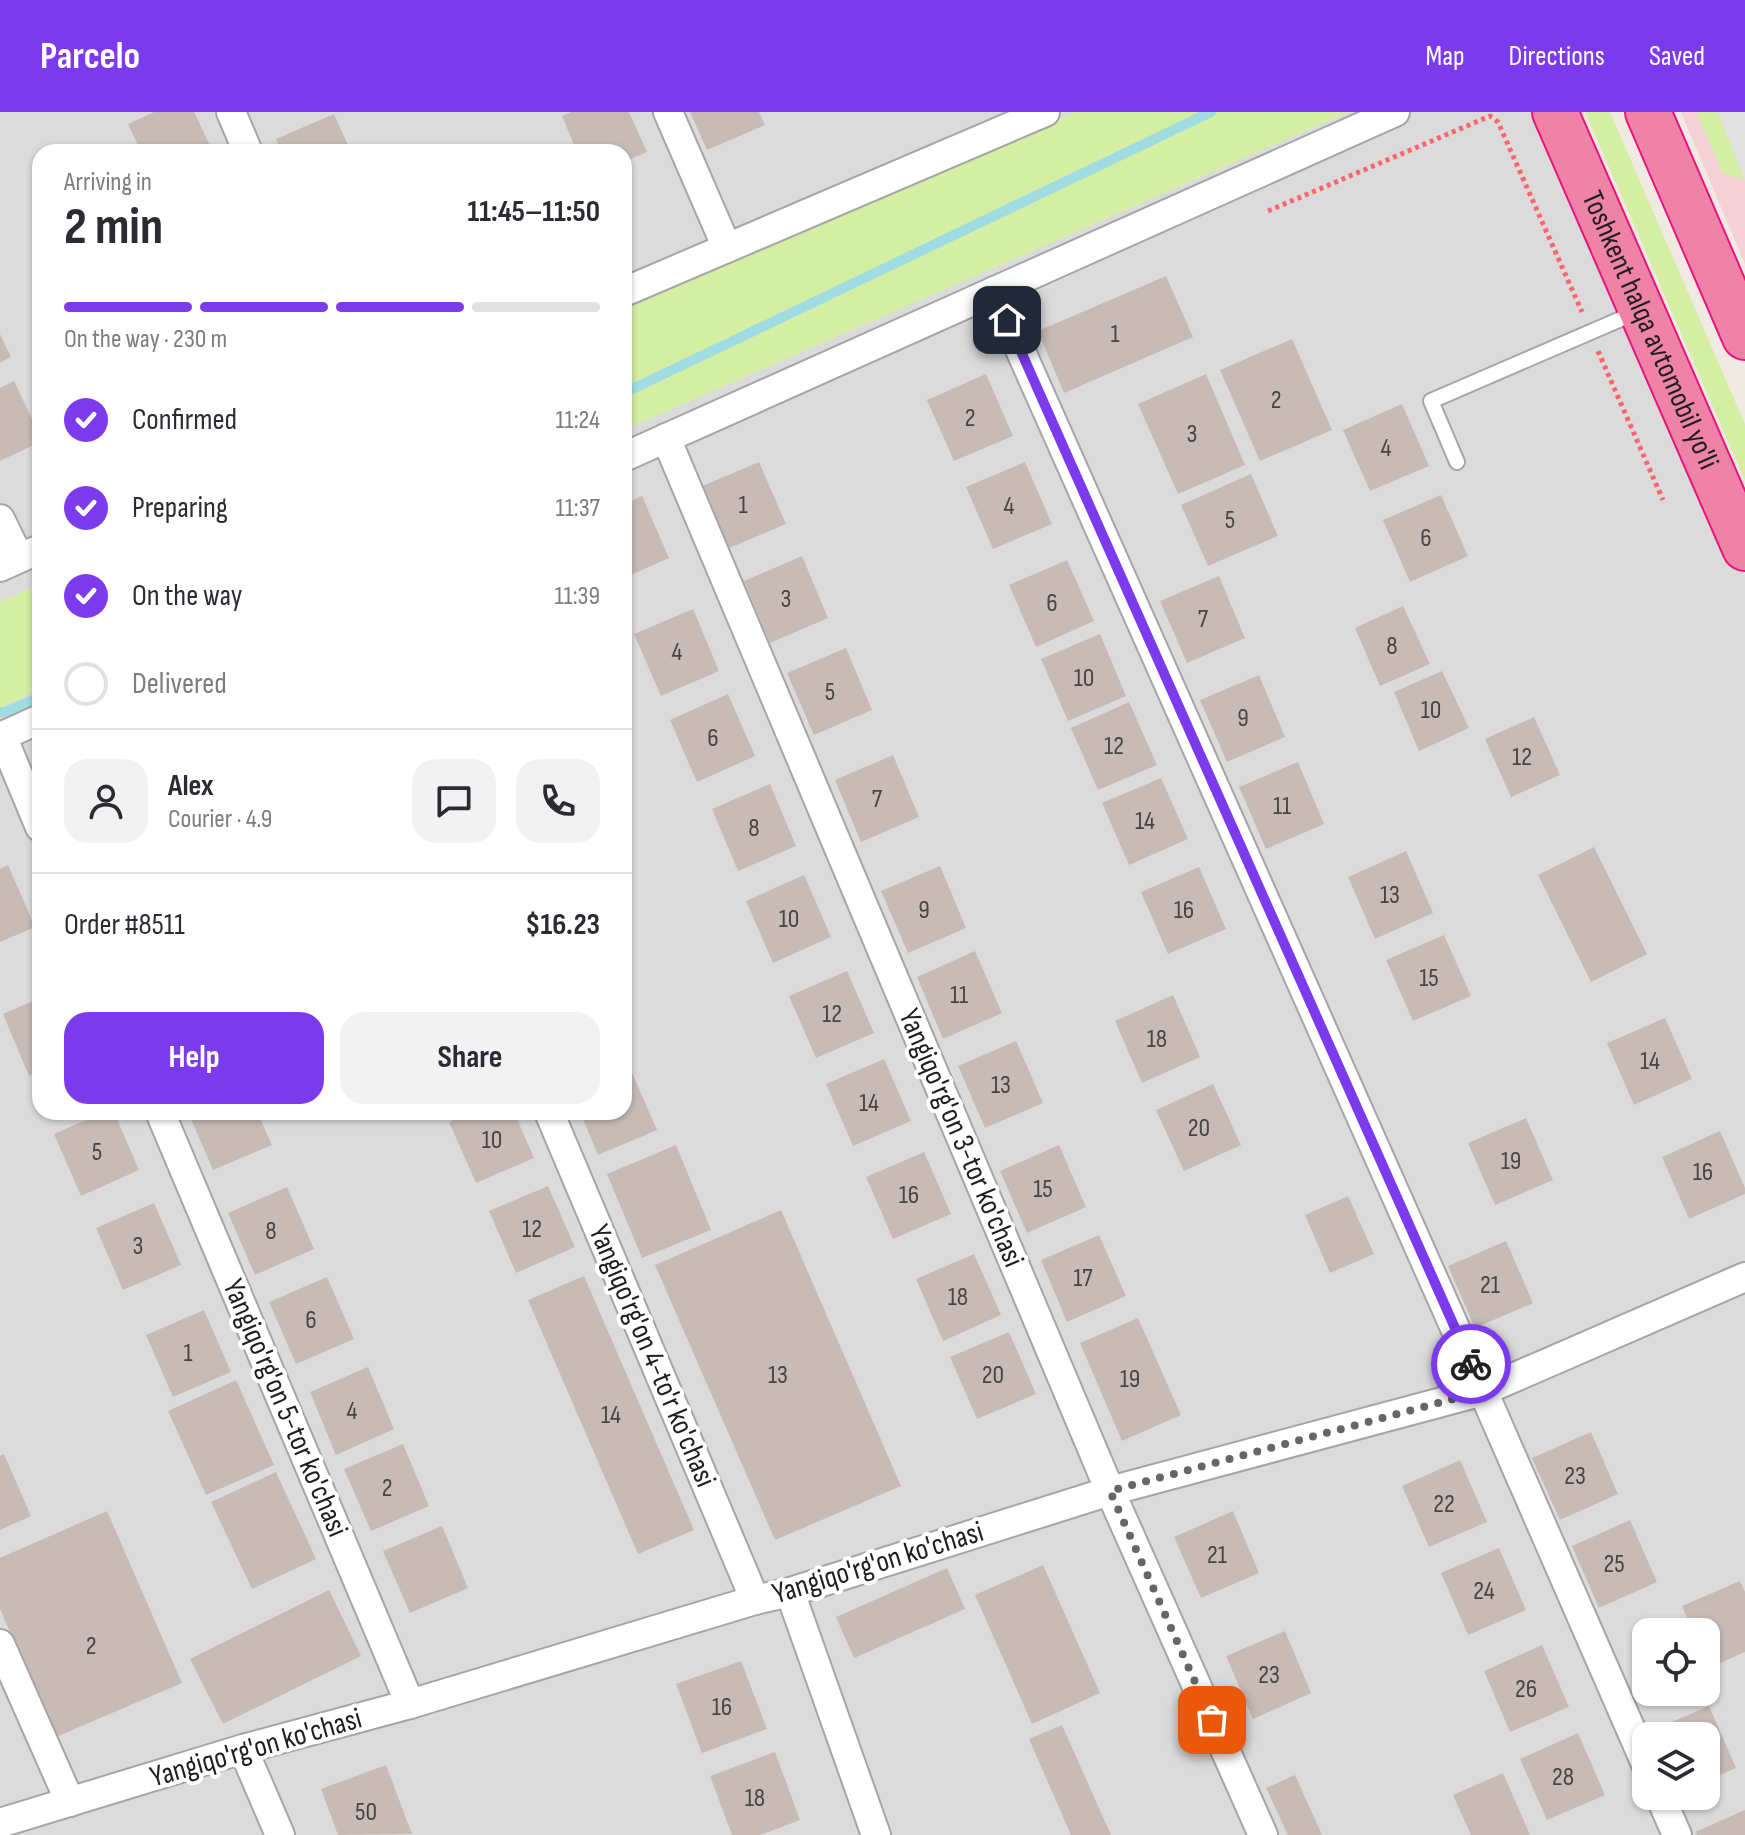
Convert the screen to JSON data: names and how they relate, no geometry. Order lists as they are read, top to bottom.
{
  "streets": {
    "highway": ["Toshkent halqa avtomobil yo'li"],
    "street": [
      "Yangiqo'rg'on 3-tor ko'chasi",
      "Yangiqo'rg'on 4-to'r ko'chasi",
      "Yangiqo'rg'on 5-tor ko'chasi",
      "Yangiqo'rg'on ko'chasi"
    ]
  },
  "crossings": [
    ["Yangiqo'rg'on 3-tor ko'chasi", "Yangiqo'rg'on ko'chasi"],
    ["Yangiqo'rg'on 4-to'r ko'chasi", "Yangiqo'rg'on ko'chasi"],
    ["Yangiqo'rg'on 5-tor ko'chasi", "Yangiqo'rg'on ko'chasi"]
  ],
  "house_numbers": [
    "1",
    "2",
    "2",
    "3",
    "4",
    "1",
    "4",
    "5",
    "6",
    "3",
    "6",
    "7",
    "8",
    "4",
    "10",
    "5",
    "10",
    "9",
    "6",
    "12",
    "12",
    "7",
    "11",
    "14",
    "8",
    "13",
    "9",
    "16",
    "10",
    "15",
    "11",
    "12",
    "18",
    "14",
    "13",
    "14",
    "20",
    "10",
    "5",
    "19",
    "16",
    "15",
    "16",
    "12",
    "8",
    "3",
    "17",
    "21",
    "18",
    "6",
    "1",
    "13",
    "20",
    "19",
    "4",
    "14",
    "23",
    "2",
    "22",
    "21",
    "25",
    "24",
    "2",
    "23",
    "26",
    "16",
    "28",
    "18",
    "50"
  ],
  "page": {
    "header": "Parcelo",
    "nav": ["Map", "Directions", "Saved"],
    "heading": ["2 min", "Arriving in", "11:45–11:50"],
    "panel": [
      "Alex",
      "Courier · 4.9",
      "Order #8511",
      "$16.23"
    ],
    "bar": "On the way · 230 m",
    "list": [
      ["Confirmed", "11:24"],
      ["Preparing", "11:37"],
      ["On the way", "11:39"],
      "Delivered"
    ],
    "buttons": ["Help", "Share"]
  }
}
